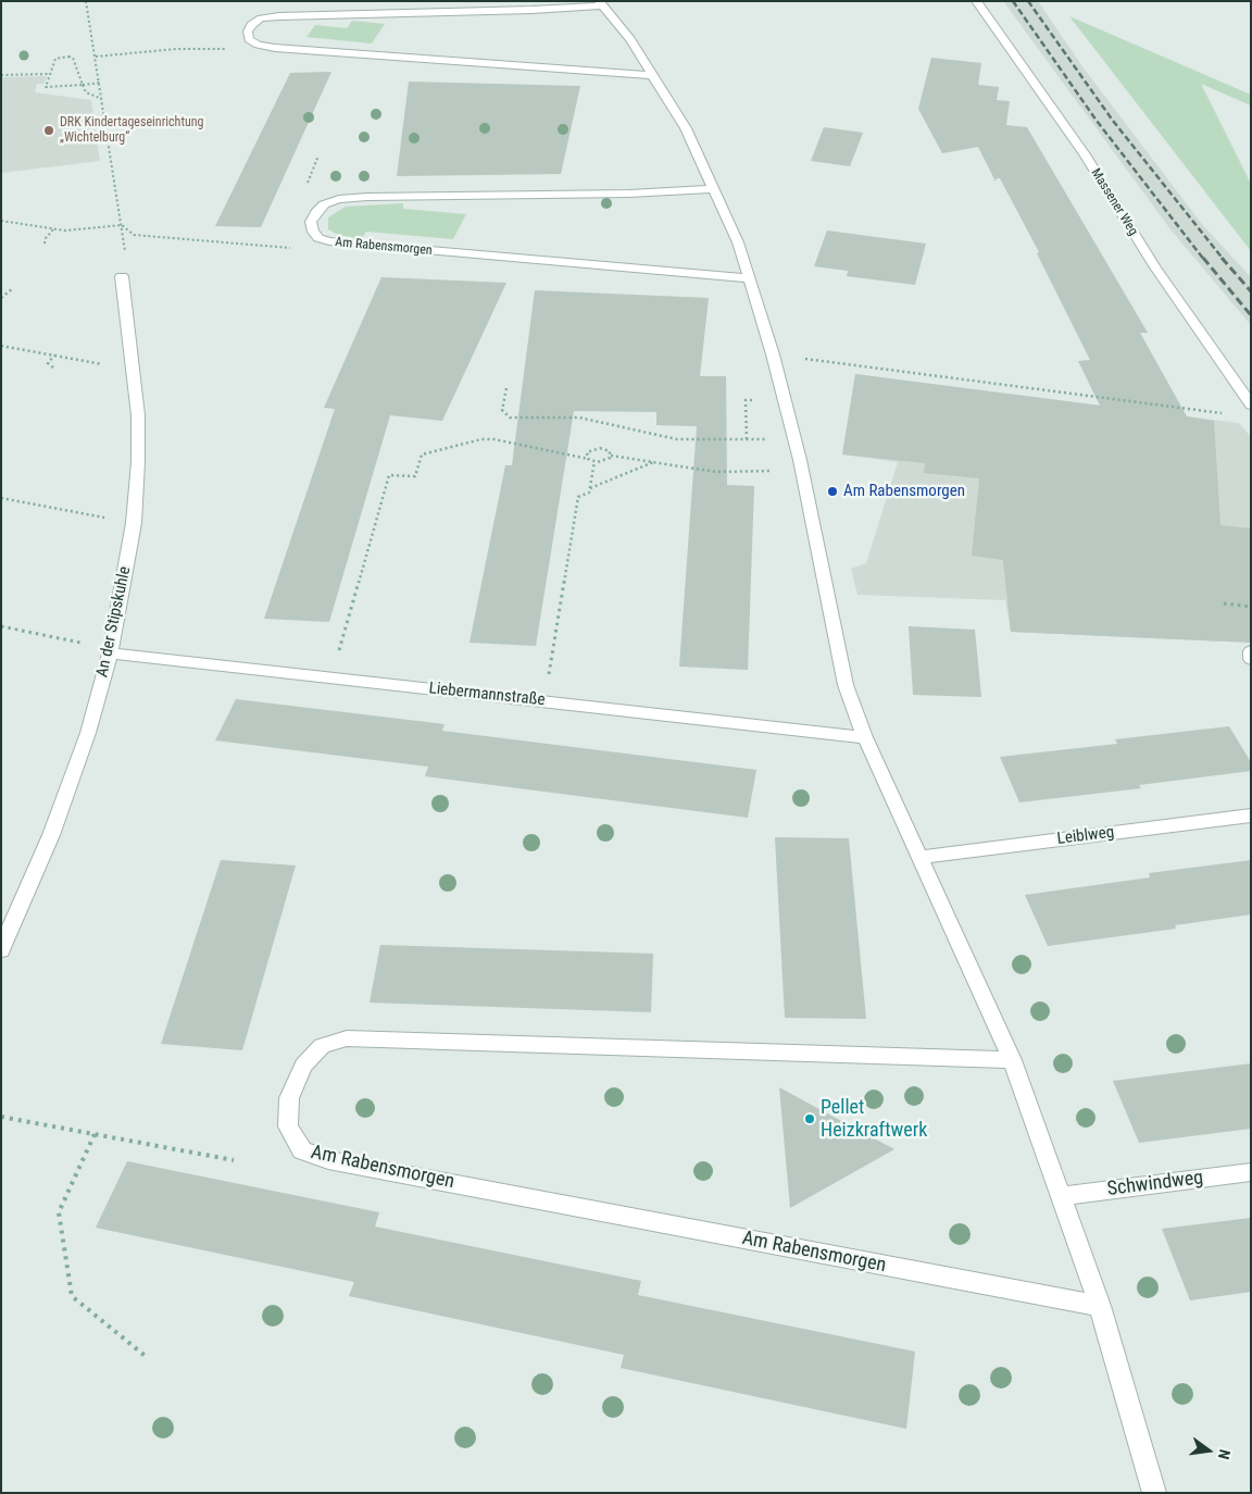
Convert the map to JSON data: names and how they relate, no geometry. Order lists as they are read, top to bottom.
{
  "streets": {
    "street": [
      "Massener Weg",
      "Am Rabensmorgen",
      "An der Stipskuhle",
      "Liebermannstraße",
      "Leiblweg",
      "Schwindweg"
    ]
  },
  "crossings": [
    ["An der Stipskuhle", "Liebermannstraße"]
  ],
  "places": ["DRK Kindertageseinrichtung „Wichtelburg“", "Am Rabensmorgen", "Pellet Heizkraftwerk"],
  "north": "right"
}
